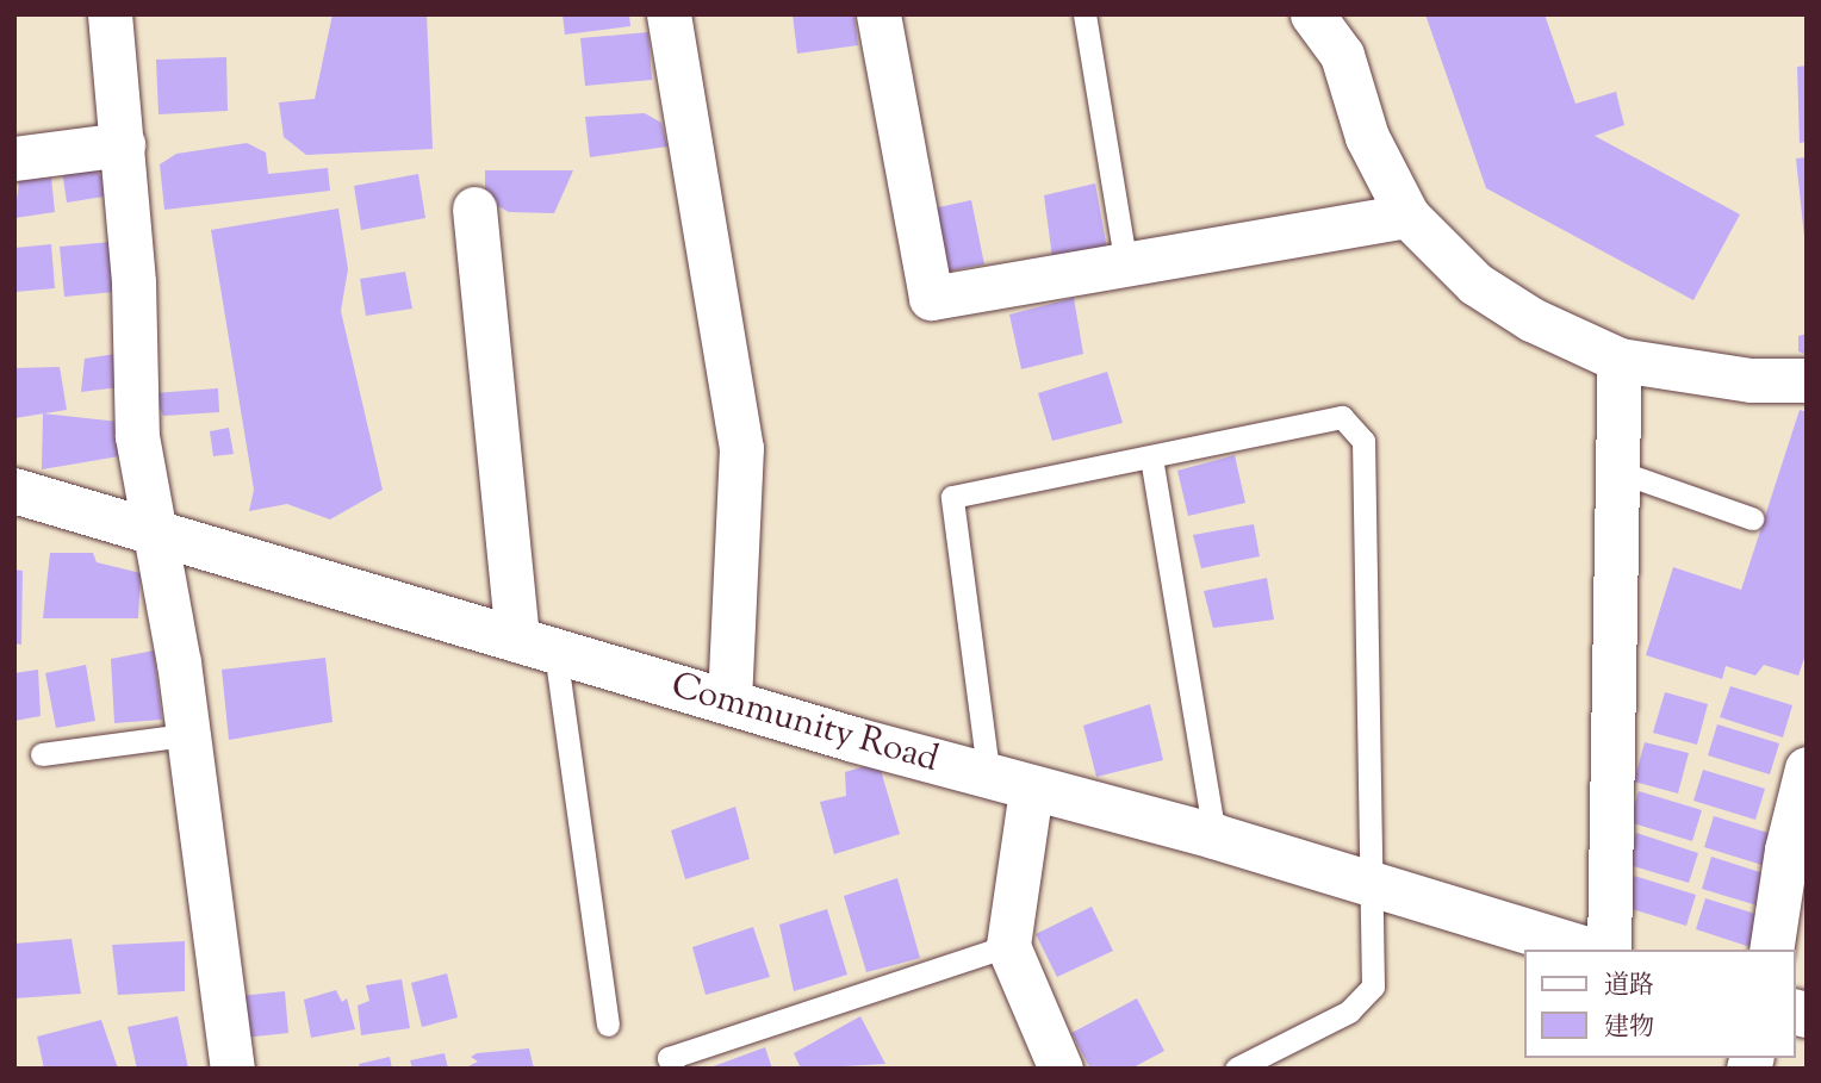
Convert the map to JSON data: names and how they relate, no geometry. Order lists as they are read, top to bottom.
{
  "streets": {
    "street": ["Community Road"]
  },
  "legend": ["道路", "建物"]
}
